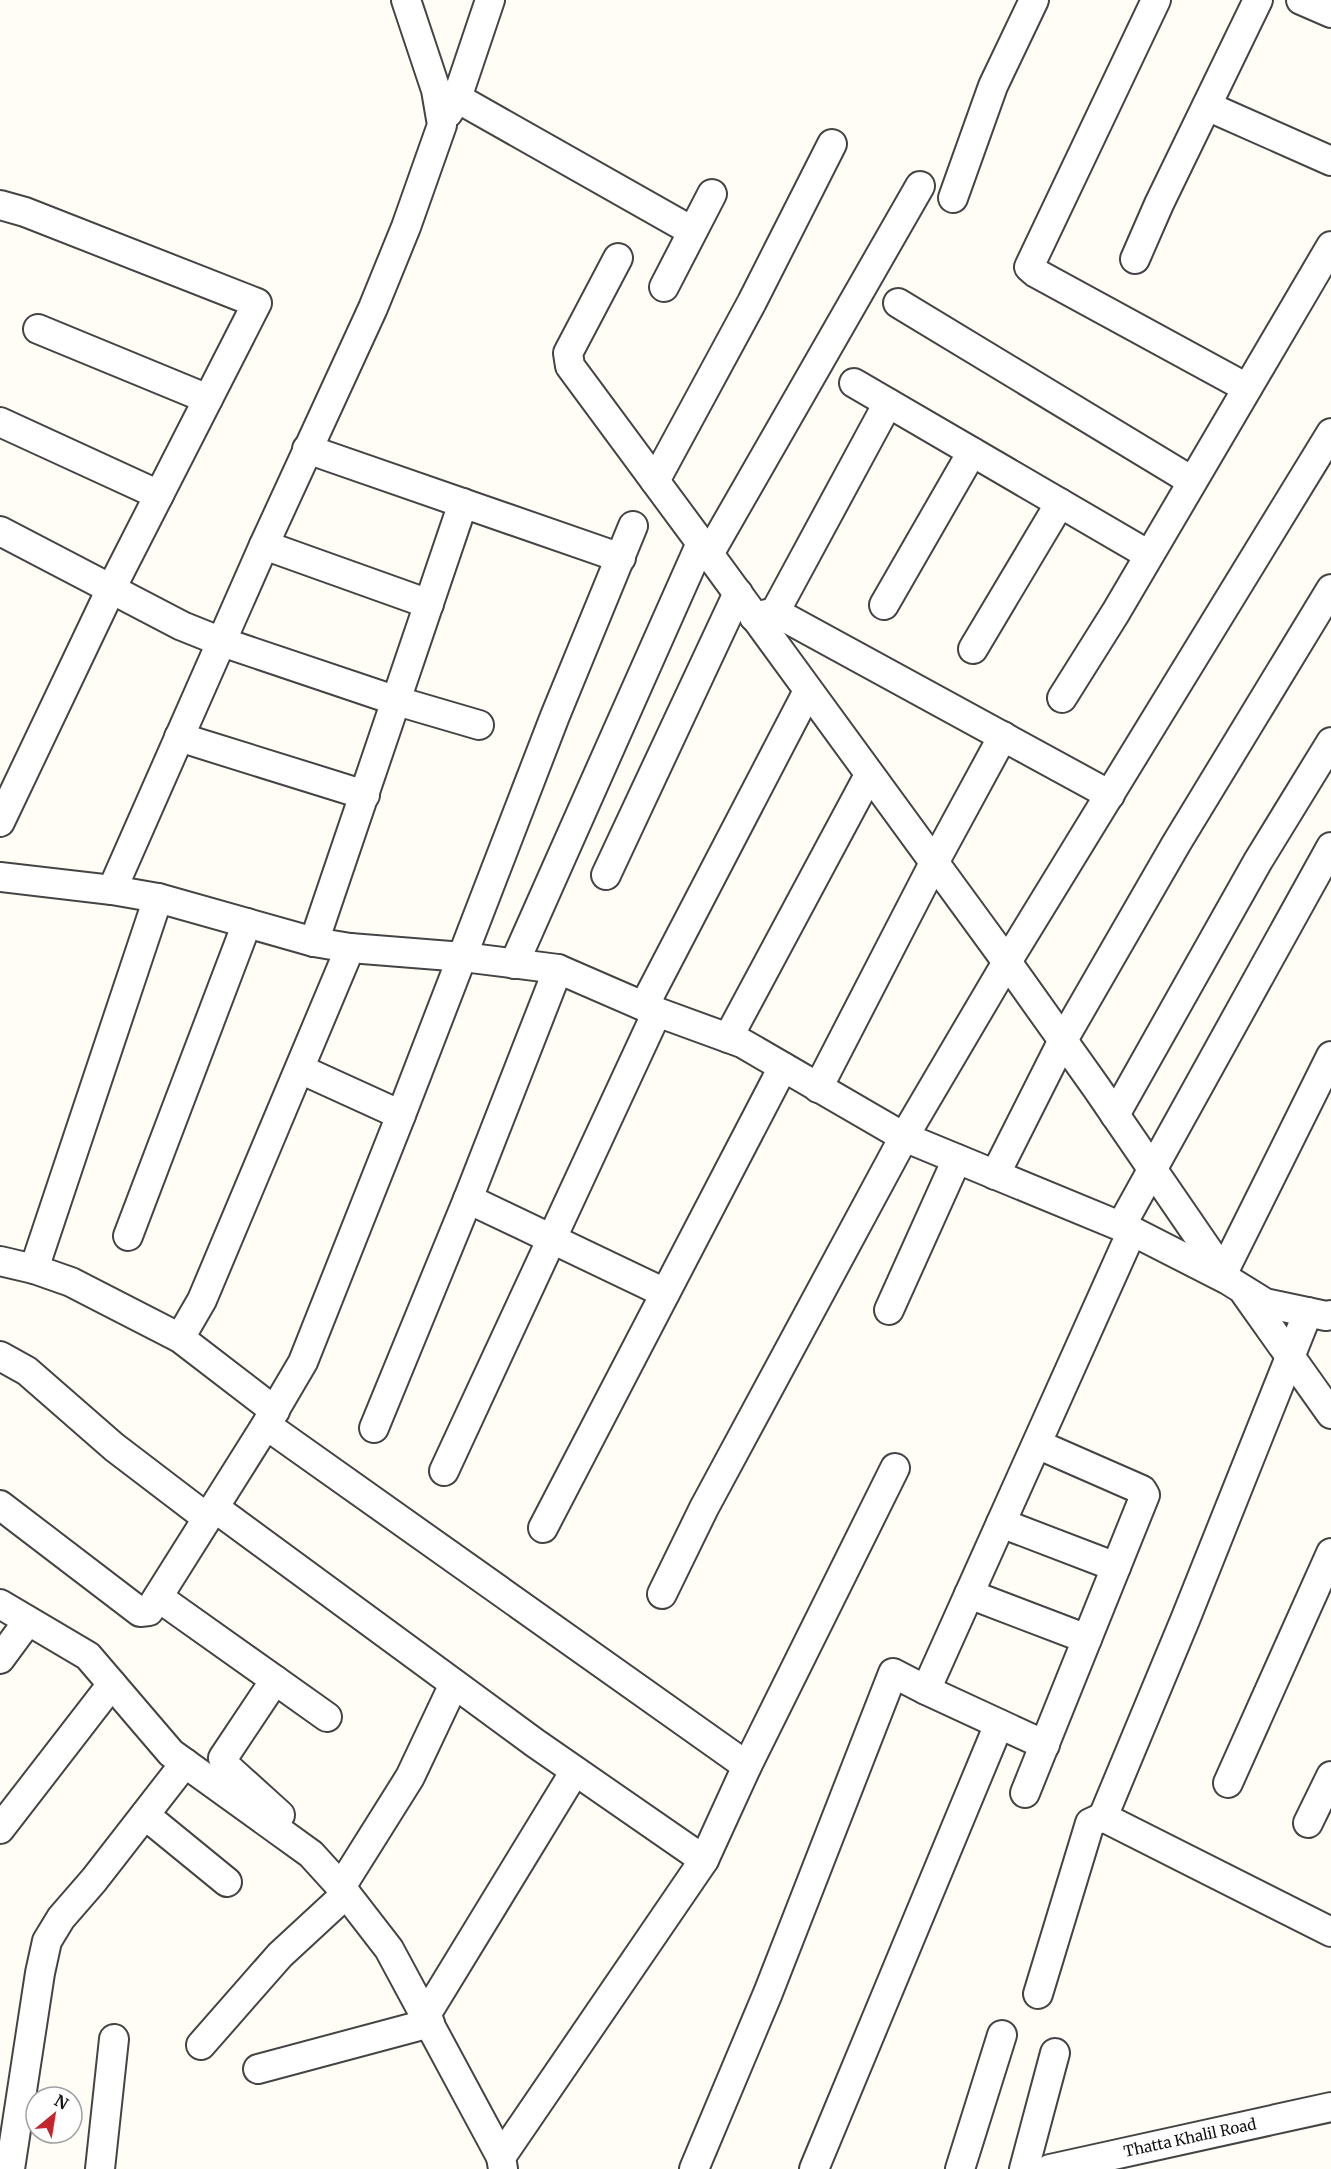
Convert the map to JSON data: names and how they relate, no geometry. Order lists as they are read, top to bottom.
{
  "streets": {
    "street": ["Thatta Khalil Road"]
  },
  "north": "top right"
}
